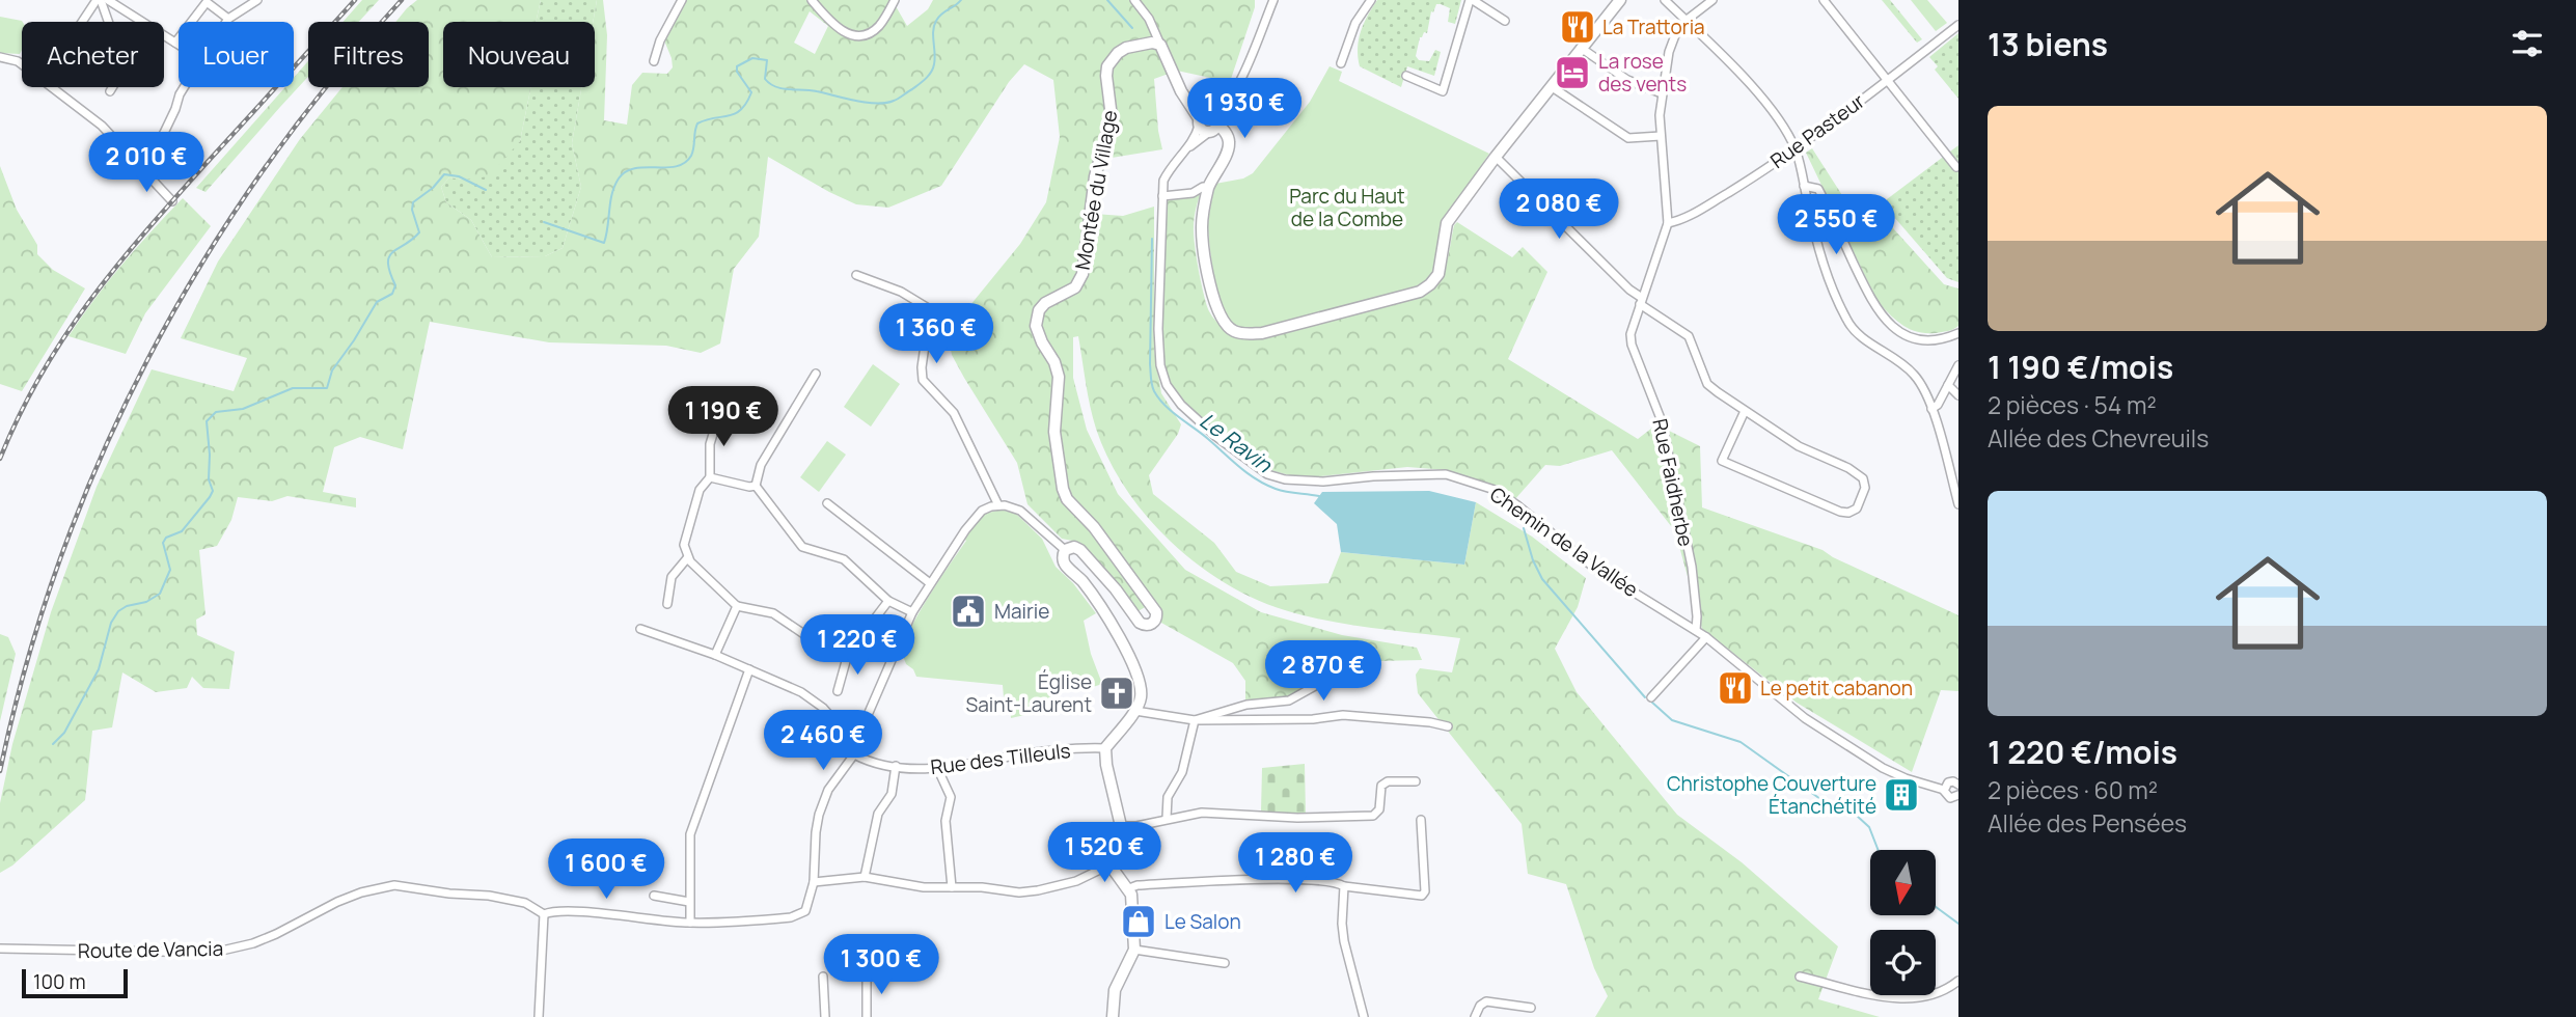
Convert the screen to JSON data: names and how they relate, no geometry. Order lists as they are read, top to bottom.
{
  "streets": {
    "main road": ["Montée du Village"],
    "street": [
      "Rue Pasteur",
      "Rue Faidherbe",
      "Chemin de la Vallée",
      "Rue des Tilleuls",
      "Route de Vancia"
    ]
  },
  "crossings": [
    ["Rue Pasteur", "Rue Faidherbe"],
    ["Rue Faidherbe", "Chemin de la Vallée"]
  ],
  "water": ["Le Ravin"],
  "parks": ["Parc du Haut de la Combe"],
  "places": {
    "restaurant": ["La Trattoria", "Le petit cabanon"],
    "hotel": ["La rose des vents"],
    "public building": ["Mairie"],
    "church": ["Église Saint-Laurent"],
    "building": ["Christophe Couverture Étanchétité"],
    "shop": ["Le Salon"]
  },
  "scale_bar": "100 m",
  "north": "bottom",
  "page": {
    "heading": "13 biens",
    "chip": [
      "Acheter",
      "Louer",
      "Filtres",
      "Nouveau"
    ],
    "price": [
      "1 930 €",
      "2 010 €",
      "2 080 €",
      "2 550 €",
      "1 360 €",
      "1 190 €",
      "1 220 €",
      "2 870 €",
      "2 460 €",
      "1 520 €",
      "1 280 €",
      "1 600 €",
      "1 300 €"
    ],
    "list": [
      {
        "name": "1 190 €/mois",
        "note": "2 pièces · 54 m² · Allée des Chevreuils"
      },
      {
        "name": "1 220 €/mois",
        "note": "2 pièces · 60 m² · Allée des Pensées"
      }
    ],
    "scale": "100 m"
  }
}
